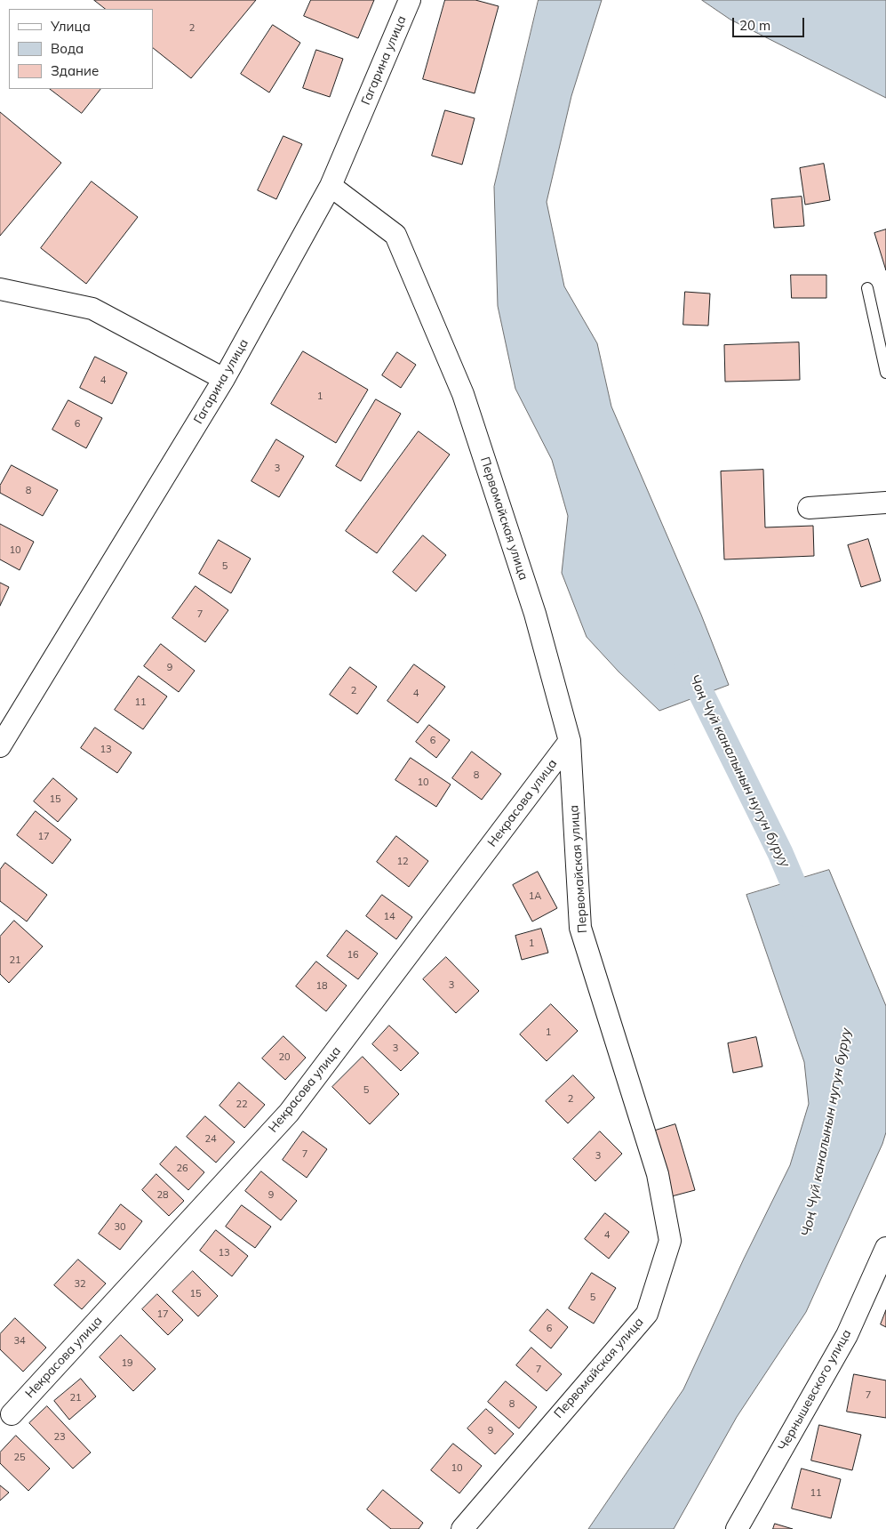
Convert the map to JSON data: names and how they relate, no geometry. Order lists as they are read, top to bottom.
{
  "streets": {
    "street": [
      "Гагарина улица",
      "Первомайская улица",
      "Некрасова улица",
      "Чернышевского улица"
    ]
  },
  "crossings": [
    ["Гагарина улица", "Первомайская улица"],
    ["Первомайская улица", "Некрасова улица"]
  ],
  "water": ["Чоң Чүй каналынын нугун буруу"],
  "house_numbers": [
    "2",
    "4",
    "1",
    "6",
    "3",
    "8",
    "10",
    "5",
    "7",
    "9",
    "2",
    "4",
    "11",
    "6",
    "13",
    "8",
    "10",
    "15",
    "17",
    "12",
    "1А",
    "14",
    "1",
    "16",
    "21",
    "3",
    "18",
    "1",
    "3",
    "20",
    "5",
    "2",
    "22",
    "24",
    "7",
    "3",
    "26",
    "28",
    "9",
    "30",
    "4",
    "13",
    "32",
    "15",
    "5",
    "17",
    "6",
    "34",
    "19",
    "7",
    "7",
    "21",
    "8",
    "9",
    "23",
    "25",
    "10",
    "11"
  ],
  "legend": ["Улица", "Вода", "Здание"],
  "scale_bar": "20 m"
}
